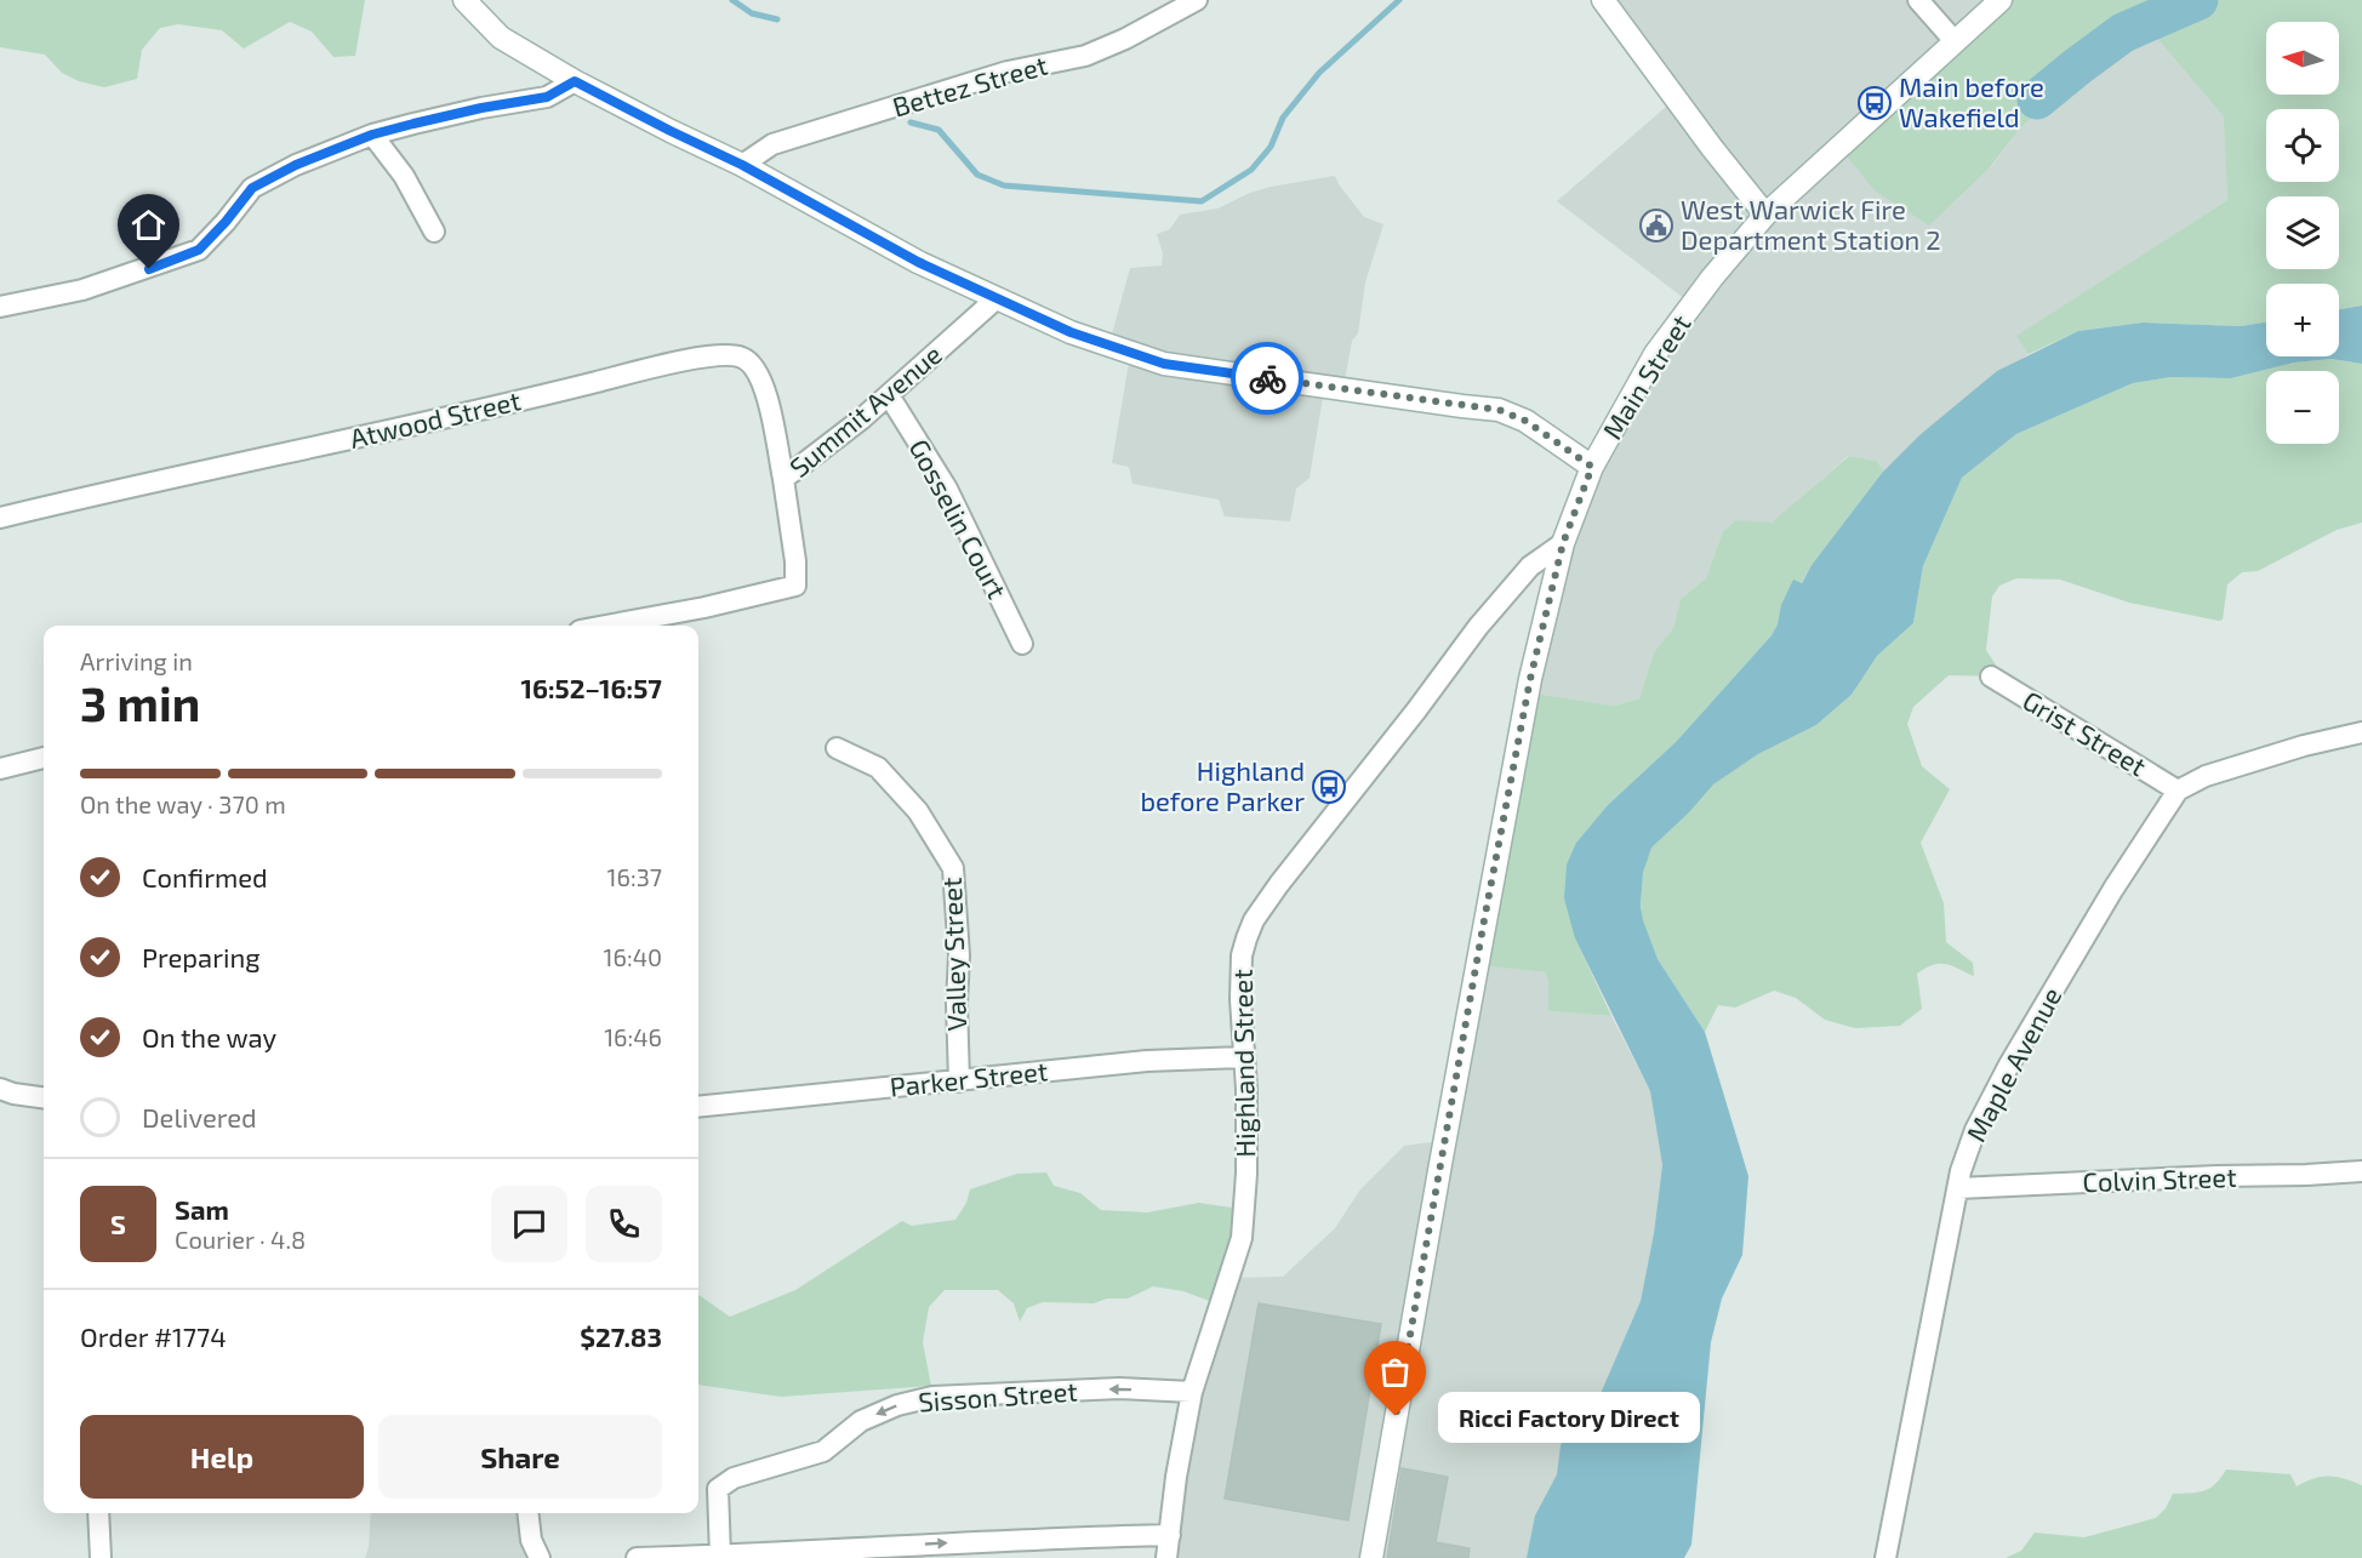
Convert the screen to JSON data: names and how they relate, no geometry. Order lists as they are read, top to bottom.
{
  "streets": {
    "main road": ["Main Street"],
    "street": [
      "Bettez Street",
      "Summit Avenue",
      "Atwood Street",
      "Gosselin Court",
      "Grist Street",
      "Valley Street",
      "Highland Street",
      "Maple Avenue",
      "Parker Street",
      "Colvin Street",
      "Sisson Street"
    ]
  },
  "crossings": [
    ["Main Street", "Highland Street"],
    ["Summit Avenue", "Atwood Street"],
    ["Summit Avenue", "Gosselin Court"],
    ["Grist Street", "Maple Avenue"],
    ["Valley Street", "Parker Street"],
    ["Highland Street", "Parker Street"],
    ["Highland Street", "Sisson Street"],
    ["Maple Avenue", "Colvin Street"]
  ],
  "places": {
    "bus stop": ["Main before Wakefield", "Highland before Parker"],
    "public building": ["West Warwick Fire Department Station 2"],
    "other": ["Ricci Factory Direct"]
  },
  "north": "left",
  "page": {
    "map_buttons": ["+", "−"],
    "heading": ["3 min", "Arriving in", "16:52–16:57"],
    "panel": [
      "Sam",
      "Courier · 4.8",
      "Order #1774",
      "$27.83"
    ],
    "bar": "On the way · 370 m",
    "list": [
      ["Confirmed", "16:37"],
      ["Preparing", "16:40"],
      ["On the way", "16:46"],
      "Delivered"
    ],
    "round": "S",
    "bubble": "Ricci Factory Direct",
    "buttons": ["Help", "Share"]
  }
}
